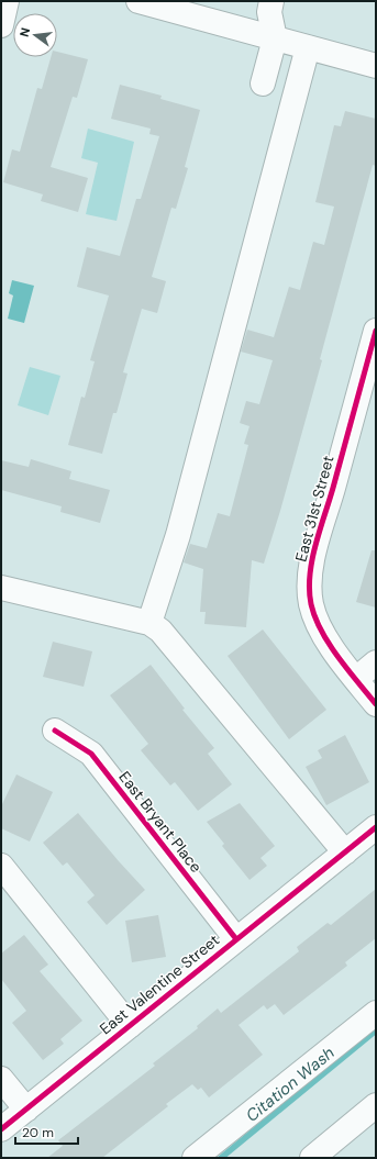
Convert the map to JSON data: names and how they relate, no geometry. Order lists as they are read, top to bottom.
{
  "streets": {
    "street": ["East 31st Street", "East Bryant Place", "East Valentine Street"]
  },
  "crossings": [
    ["East Bryant Place", "East Valentine Street"]
  ],
  "water": ["Citation Wash"],
  "scale_bar": "20 m",
  "north": "left"
}
